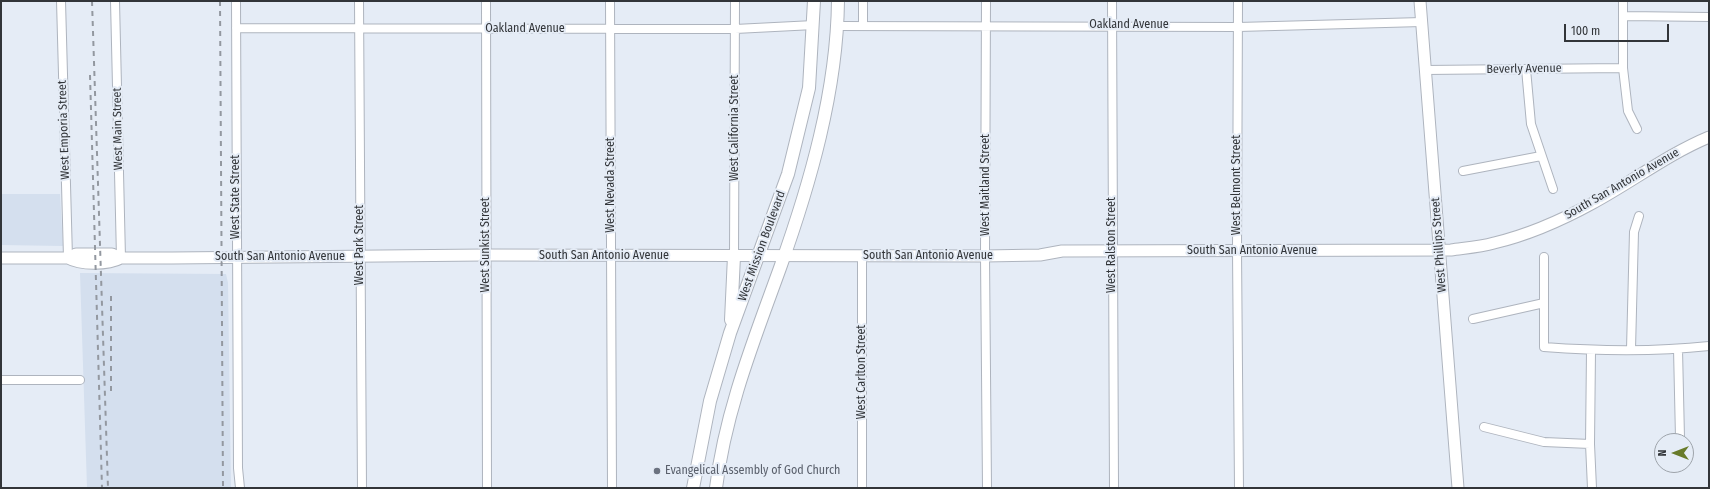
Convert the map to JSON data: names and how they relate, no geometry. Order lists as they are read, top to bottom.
{
  "streets": {
    "main road": ["West Mission Boulevard"],
    "street": [
      "Oakland Avenue",
      "Beverly Avenue",
      "West California Street",
      "West Main Street",
      "West Emporia Street",
      "South San Antonio Avenue",
      "West Nevada Street",
      "West Maitland Street",
      "West Belmont Street",
      "West State Street",
      "West Park Street",
      "West Sunkist Street",
      "West Ralston Street",
      "West Phillips Street",
      "West Carlton Street"
    ]
  },
  "crossings": [
    ["Oakland Avenue", "West California Street"],
    ["Oakland Avenue", "West Nevada Street"],
    ["Oakland Avenue", "West Maitland Street"],
    ["Oakland Avenue", "West Belmont Street"],
    ["Oakland Avenue", "West State Street"],
    ["Oakland Avenue", "West Park Street"],
    ["Oakland Avenue", "West Sunkist Street"],
    ["Oakland Avenue", "West Ralston Street"],
    ["Oakland Avenue", "West Phillips Street"],
    ["Oakland Avenue", "West Mission Boulevard"],
    ["Beverly Avenue", "West Phillips Street"],
    ["West California Street", "South San Antonio Avenue"],
    ["West Main Street", "South San Antonio Avenue"],
    ["West Emporia Street", "South San Antonio Avenue"],
    ["South San Antonio Avenue", "West Nevada Street"],
    ["South San Antonio Avenue", "West Maitland Street"],
    ["South San Antonio Avenue", "West Belmont Street"],
    ["South San Antonio Avenue", "West State Street"],
    ["South San Antonio Avenue", "West Park Street"],
    ["South San Antonio Avenue", "West Sunkist Street"],
    ["South San Antonio Avenue", "West Ralston Street"],
    ["South San Antonio Avenue", "West Phillips Street"],
    ["South San Antonio Avenue", "West Mission Boulevard"],
    ["South San Antonio Avenue", "West Carlton Street"]
  ],
  "places": ["Evangelical Assembly of God Church"],
  "scale_bar": "100 m",
  "north": "left"
}
